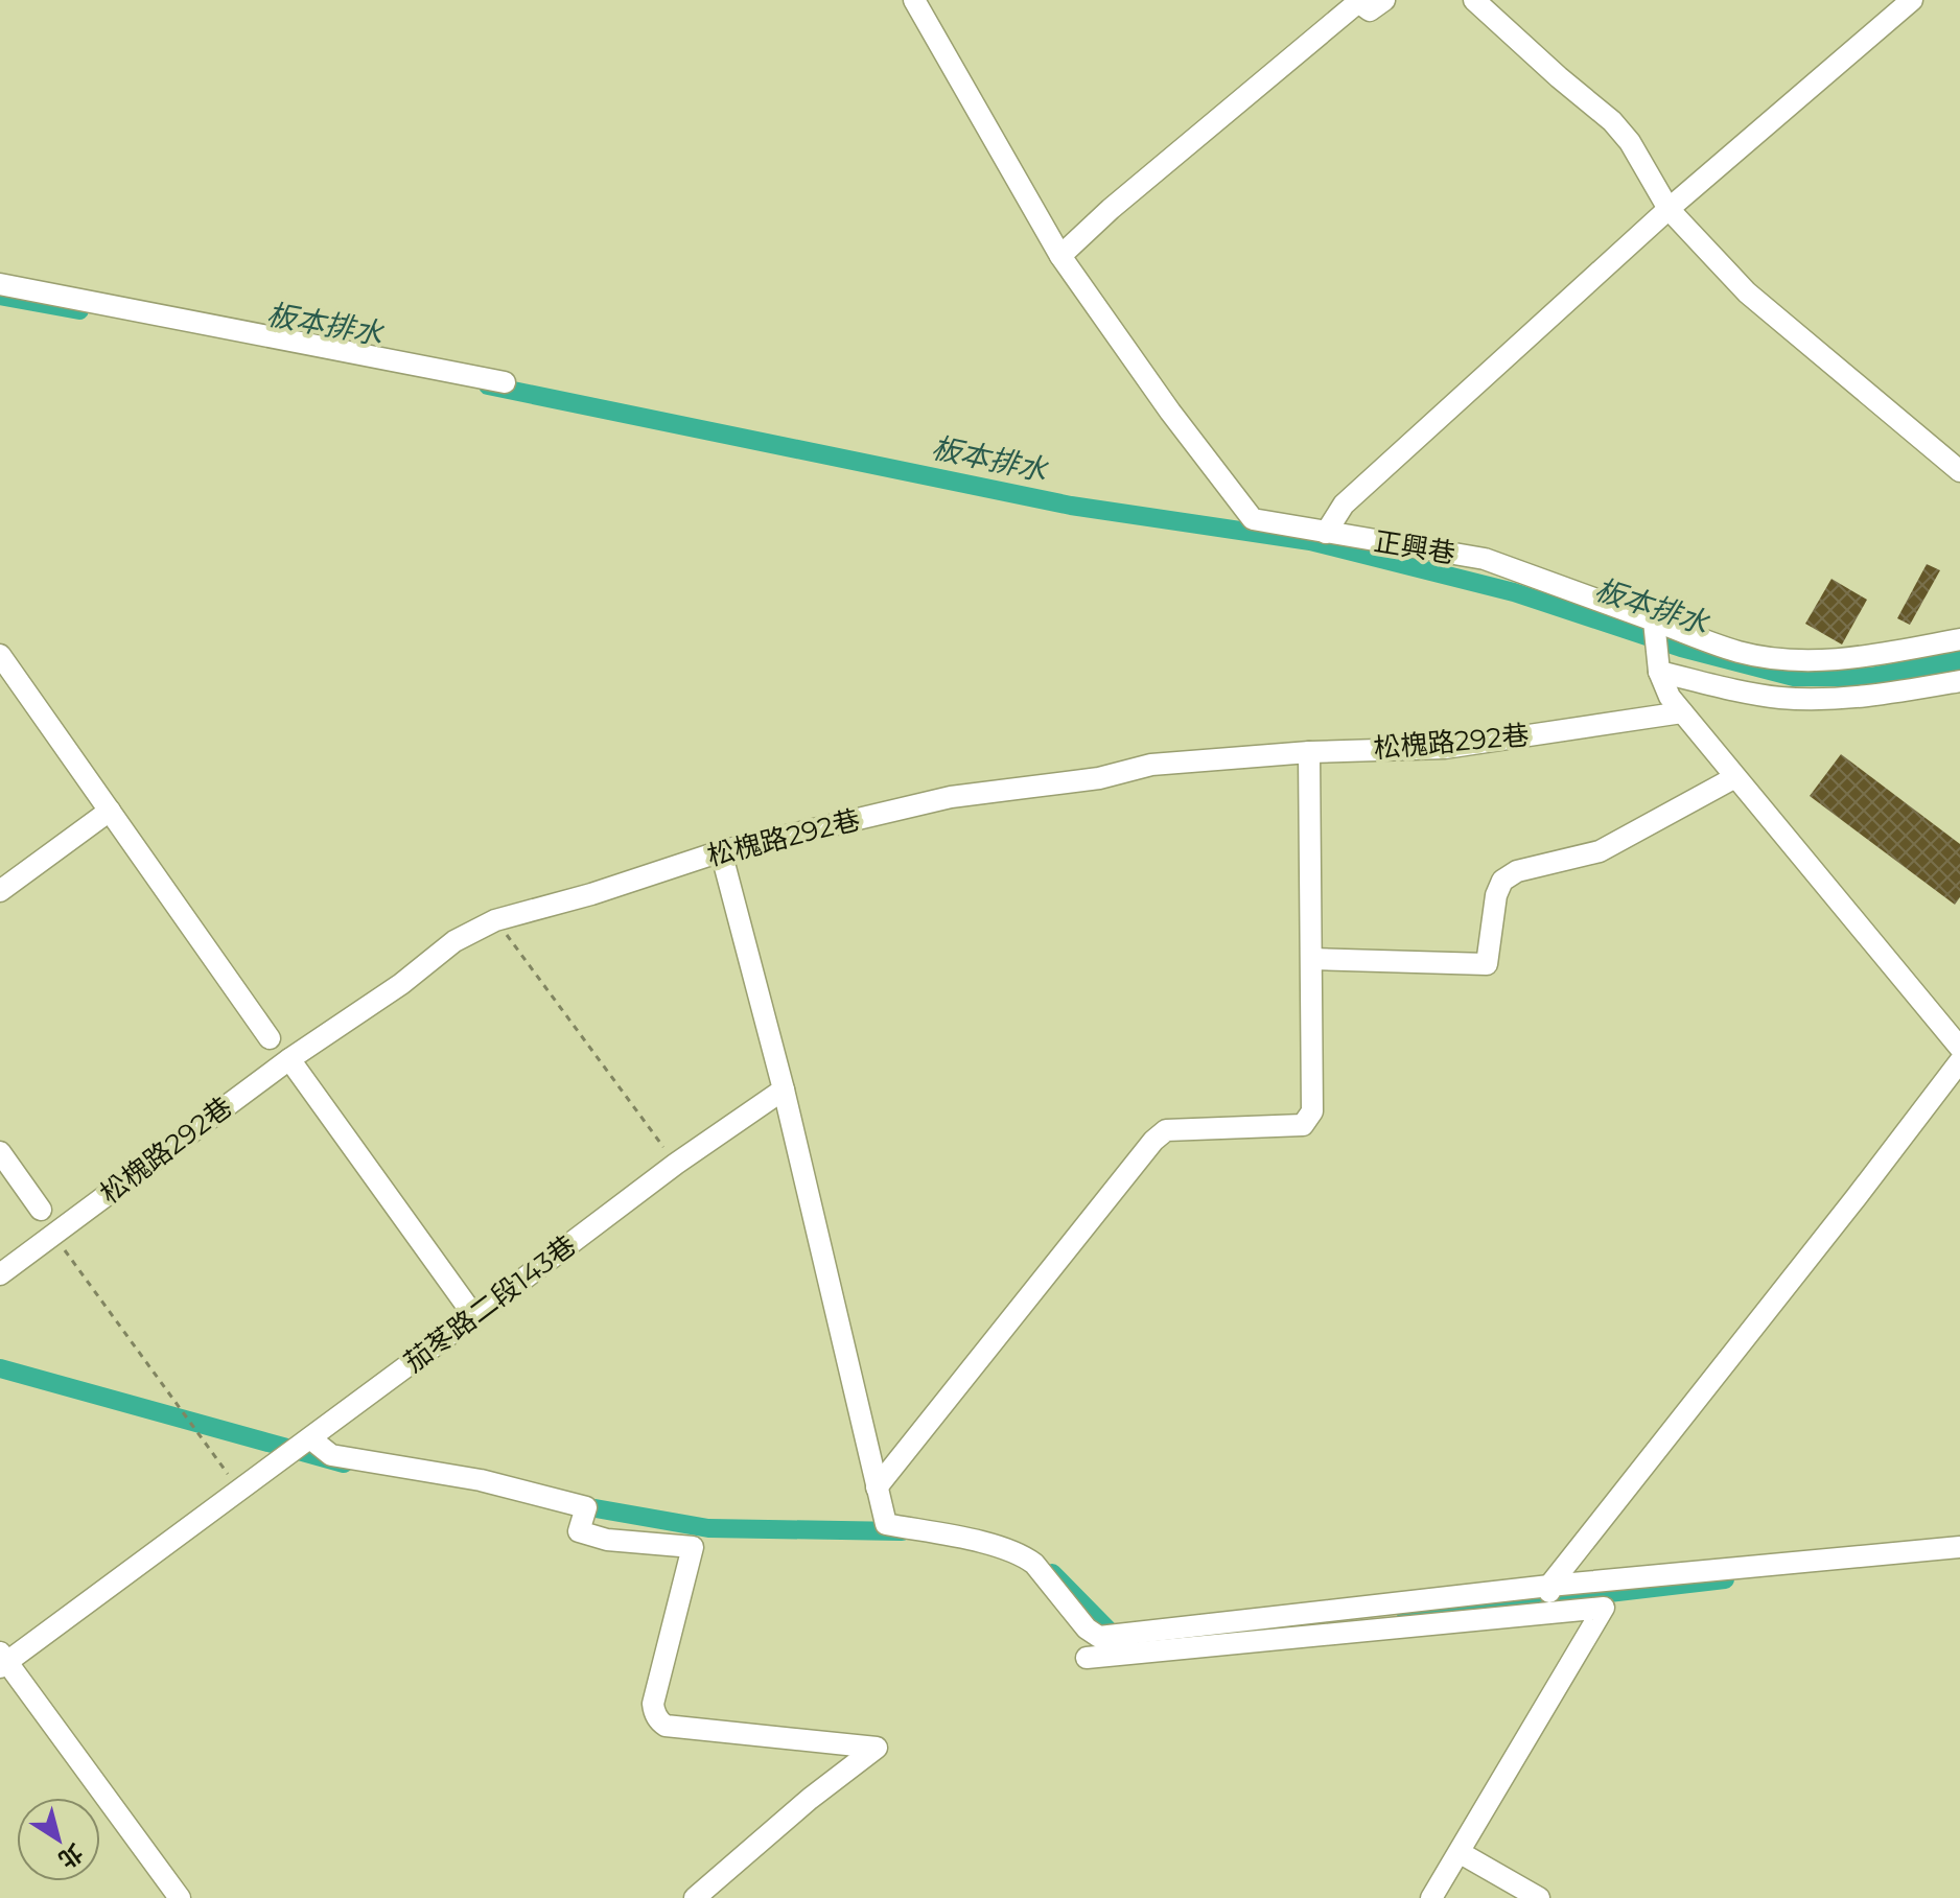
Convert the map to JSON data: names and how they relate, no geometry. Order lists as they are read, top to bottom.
{
  "streets": {
    "lane": ["正興巷", "松槐路292巷", "茄苳路二段143巷"]
  },
  "water": ["板本排水"],
  "north": "bottom right"
}
